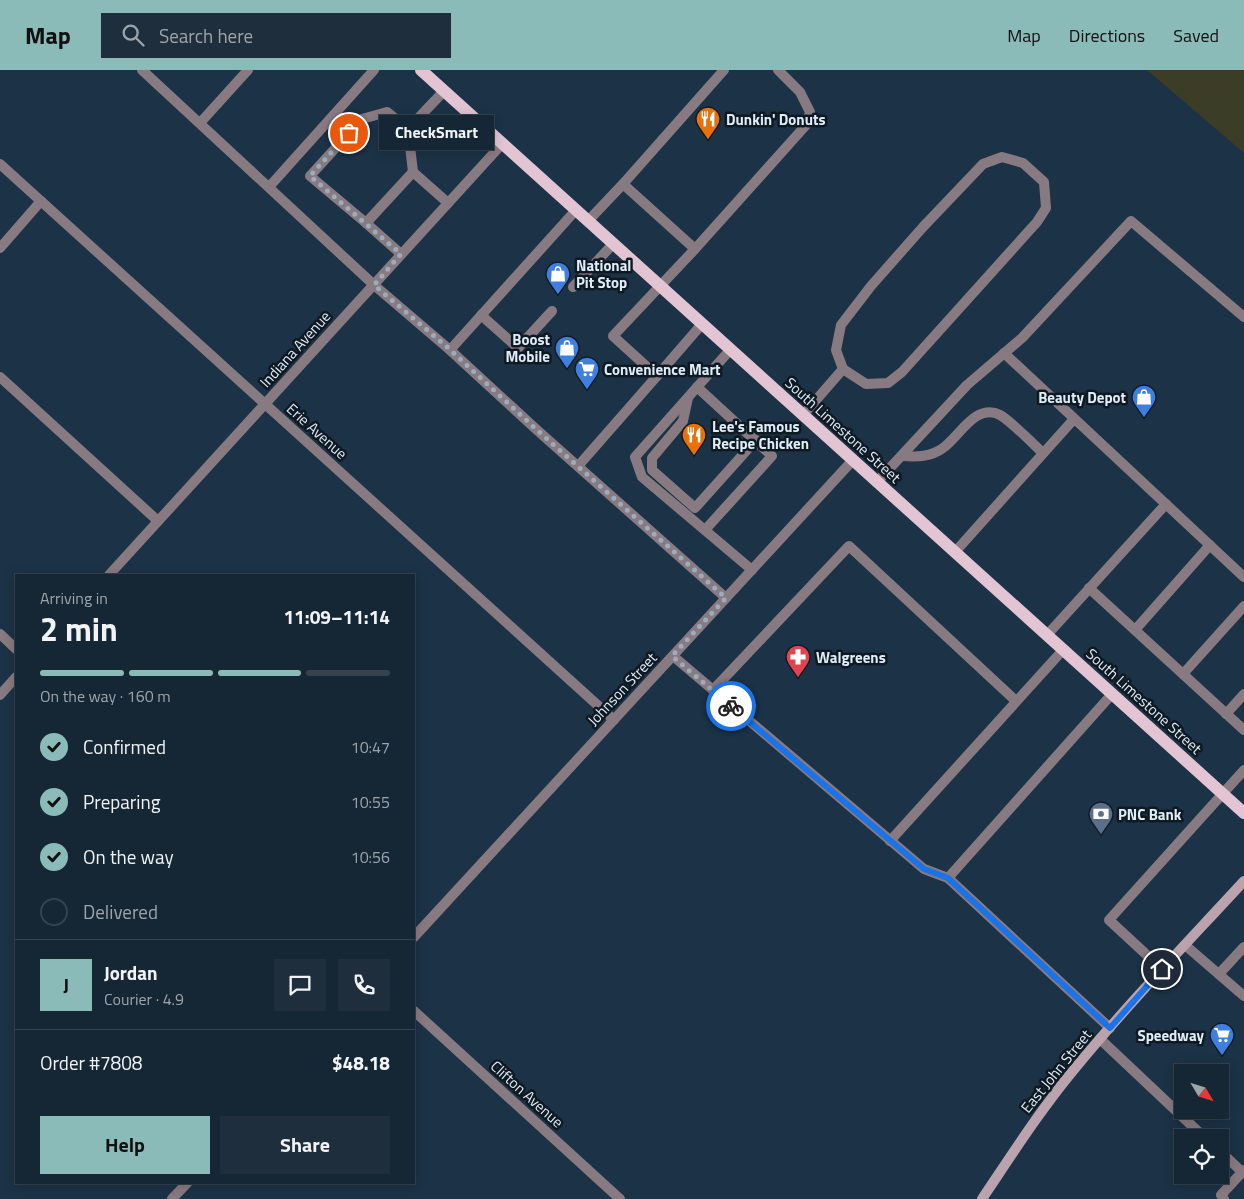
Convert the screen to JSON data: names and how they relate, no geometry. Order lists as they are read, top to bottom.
{
  "streets": {
    "main road": ["South Limestone Street"],
    "street": [
      "Indiana Avenue",
      "Erie Avenue",
      "Johnson Street",
      "East John Street",
      "Clifton Avenue"
    ]
  },
  "crossings": [
    ["Indiana Avenue", "South Limestone Street"],
    ["Indiana Avenue", "Erie Avenue"],
    ["South Limestone Street", "Johnson Street"],
    ["Erie Avenue", "Johnson Street"]
  ],
  "places": {
    "other": ["CheckSmart"],
    "restaurant": ["Dunkin' Donuts", "Lee's Famous Recipe Chicken"],
    "shop": ["National Pit Stop", "Boost Mobile", "Beauty Depot"],
    "supermarket": ["Convenience Mart", "Speedway"],
    "pharmacy": ["Walgreens"],
    "bank": ["PNC Bank"]
  },
  "north": "bottom right",
  "page": {
    "header": "Map",
    "search": "Search here",
    "nav": ["Map", "Directions", "Saved"],
    "bubble": "CheckSmart",
    "heading": ["2 min", "Arriving in", "11:09–11:14"],
    "panel": [
      "Jordan",
      "Courier · 4.9",
      "Order #7808",
      "$48.18"
    ],
    "bar": "On the way · 160 m",
    "list": [
      ["Confirmed", "10:47"],
      ["Preparing", "10:55"],
      ["On the way", "10:56"],
      "Delivered"
    ],
    "round": "J",
    "buttons": ["Help", "Share"]
  }
}
